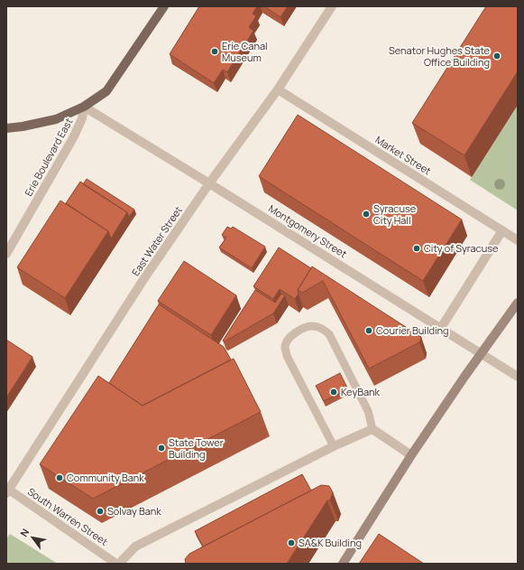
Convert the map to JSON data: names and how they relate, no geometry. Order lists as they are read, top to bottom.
{
  "streets": {
    "street": [
      "Market Street",
      "Erie Boulevard East",
      "Montgomery Street",
      "East Water Street",
      "South Warren Street"
    ]
  },
  "crossings": [
    ["Market Street", "East Water Street"],
    ["Erie Boulevard East", "Montgomery Street"],
    ["Montgomery Street", "East Water Street"],
    ["East Water Street", "South Warren Street"]
  ],
  "places": [
    "Erie Canal Museum",
    "Senator Hughes State Office Building",
    "Syracuse City Hall",
    "City of Syracuse",
    "Courier Building",
    "KeyBank",
    "State Tower Building",
    "Community Bank",
    "Solvay Bank",
    "SA&K Building"
  ],
  "north": "top left"
}
